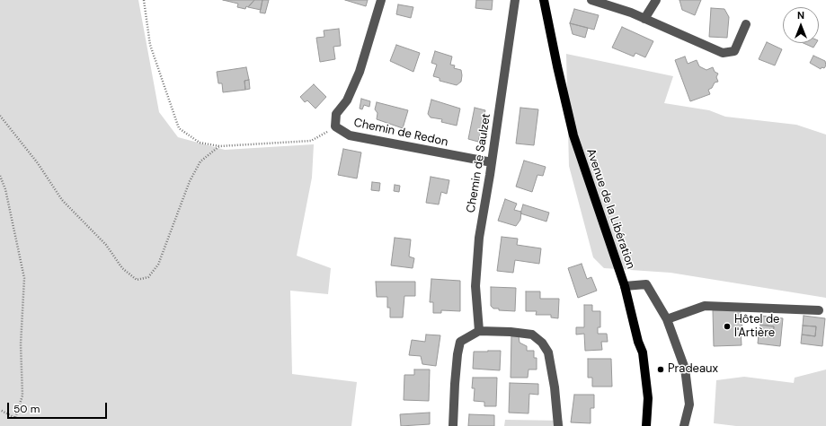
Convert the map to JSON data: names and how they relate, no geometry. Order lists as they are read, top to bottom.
{
  "streets": {
    "main road": ["Avenue de la Libération"],
    "street": ["Chemin de Redon", "Chemin de Saulzet"]
  },
  "crossings": [
    ["Chemin de Redon", "Chemin de Saulzet"]
  ],
  "places": ["Hôtel de l'Artière", "Pradeaux"],
  "scale_bar": "50 m",
  "north": "top"
}
